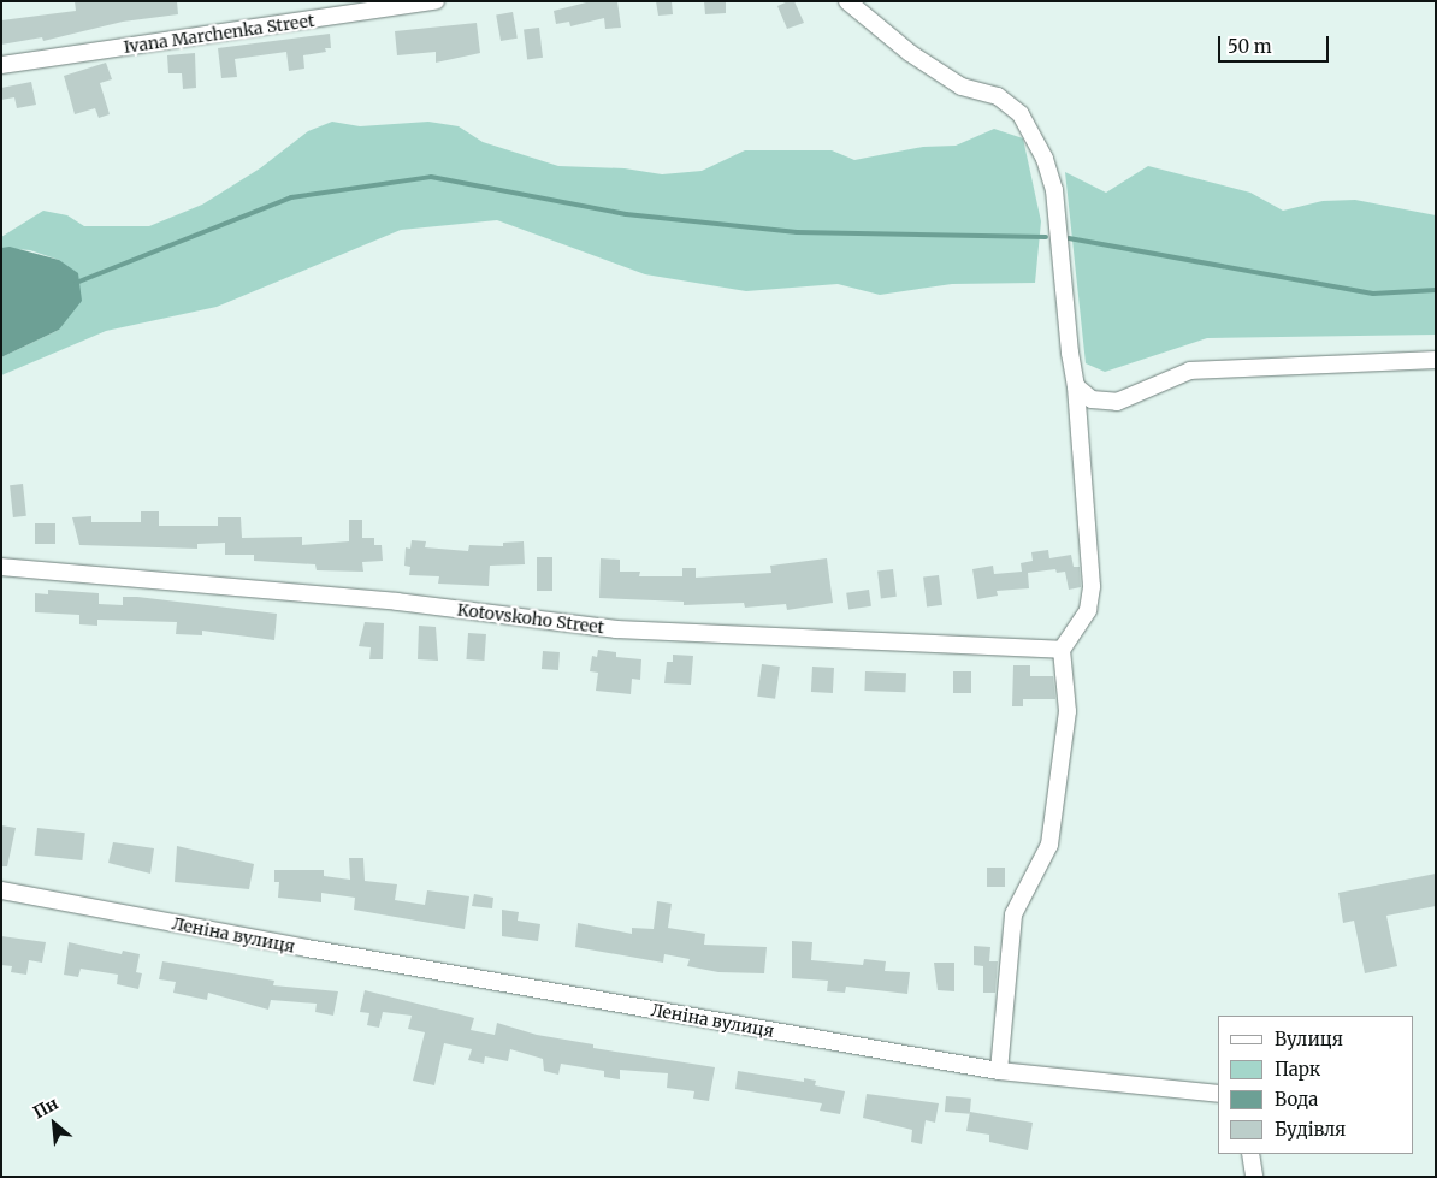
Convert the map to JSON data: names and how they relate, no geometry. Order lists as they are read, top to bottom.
{
  "streets": {
    "street": ["Ivana Marchenka Street", "Kotovskoho Street", "Леніна вулиця"]
  },
  "legend": [
    "Вулиця",
    "Парк",
    "Вода",
    "Будівля"
  ],
  "scale_bar": "50 m",
  "north": "top left"
}
